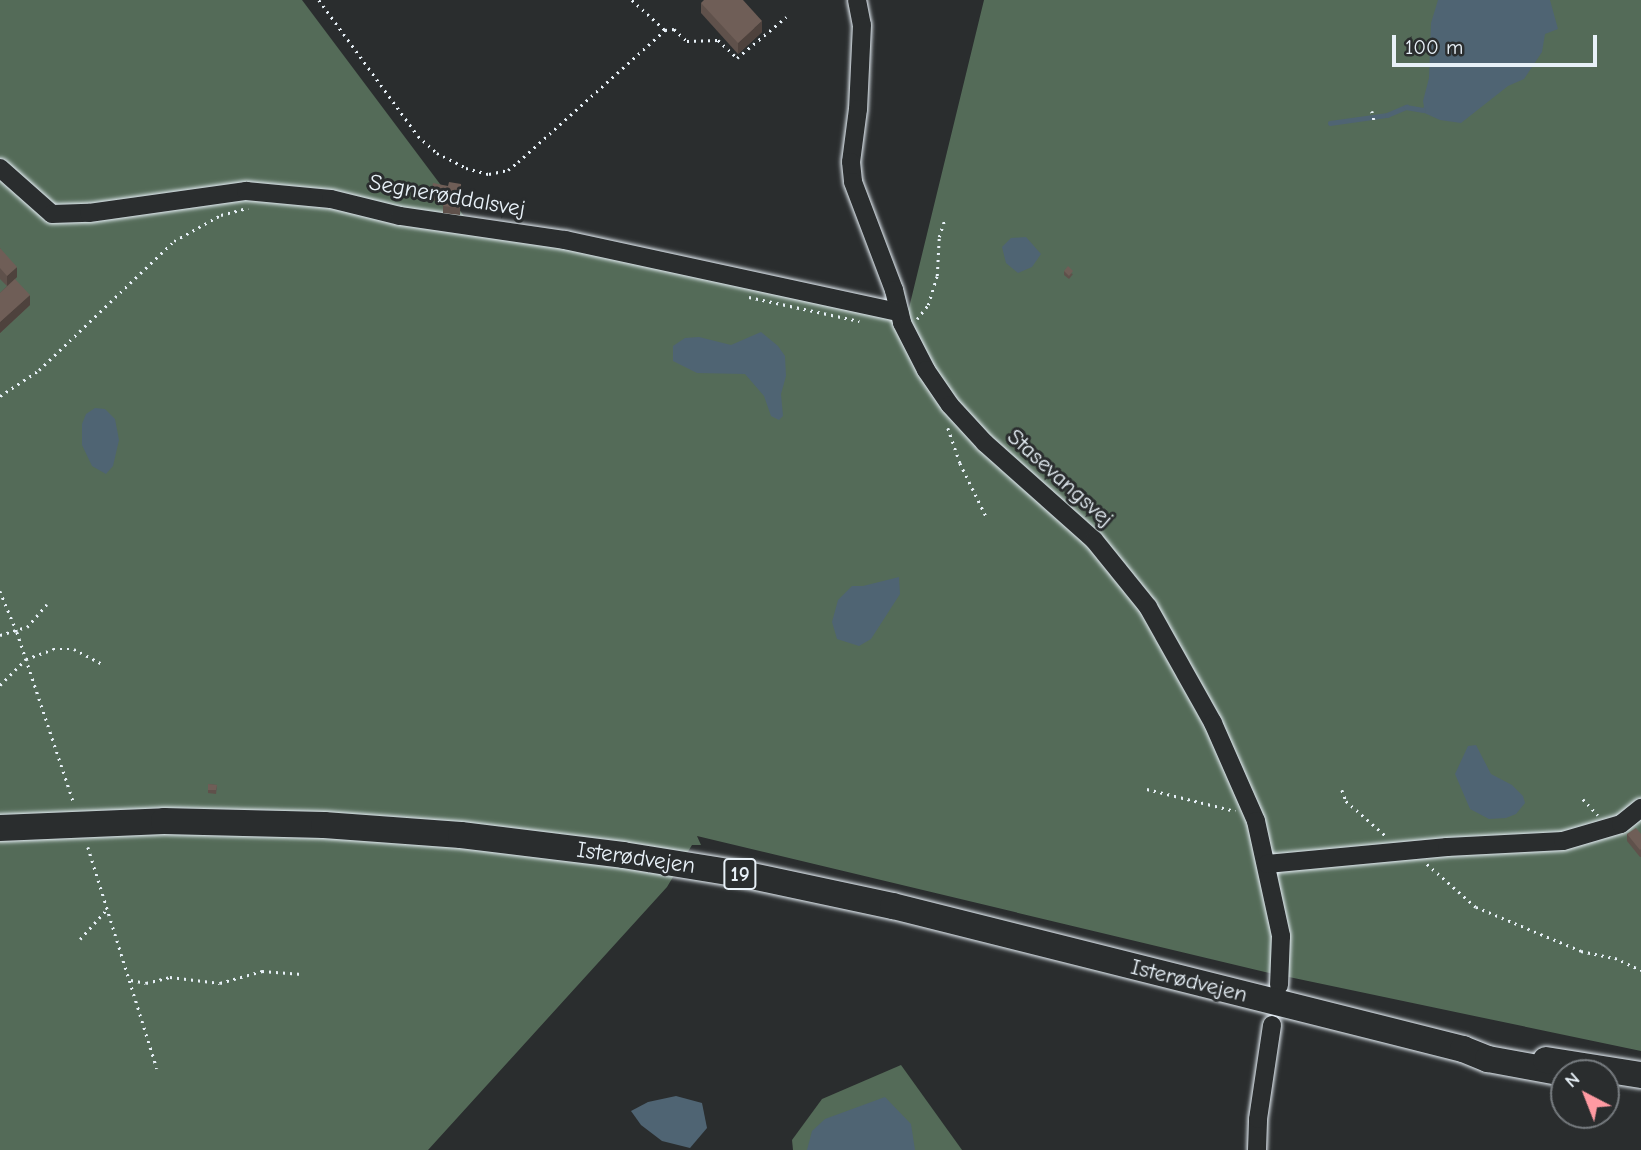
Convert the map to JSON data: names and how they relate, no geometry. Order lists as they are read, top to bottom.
{
  "streets": {
    "highway": ["Isterødvejen", "19"],
    "street": ["Segnerøddalsvej", "Stasevangsvej"]
  },
  "crossings": [
    ["Segnerøddalsvej", "Stasevangsvej"]
  ],
  "scale_bar": "100 m",
  "north": "top left"
}
